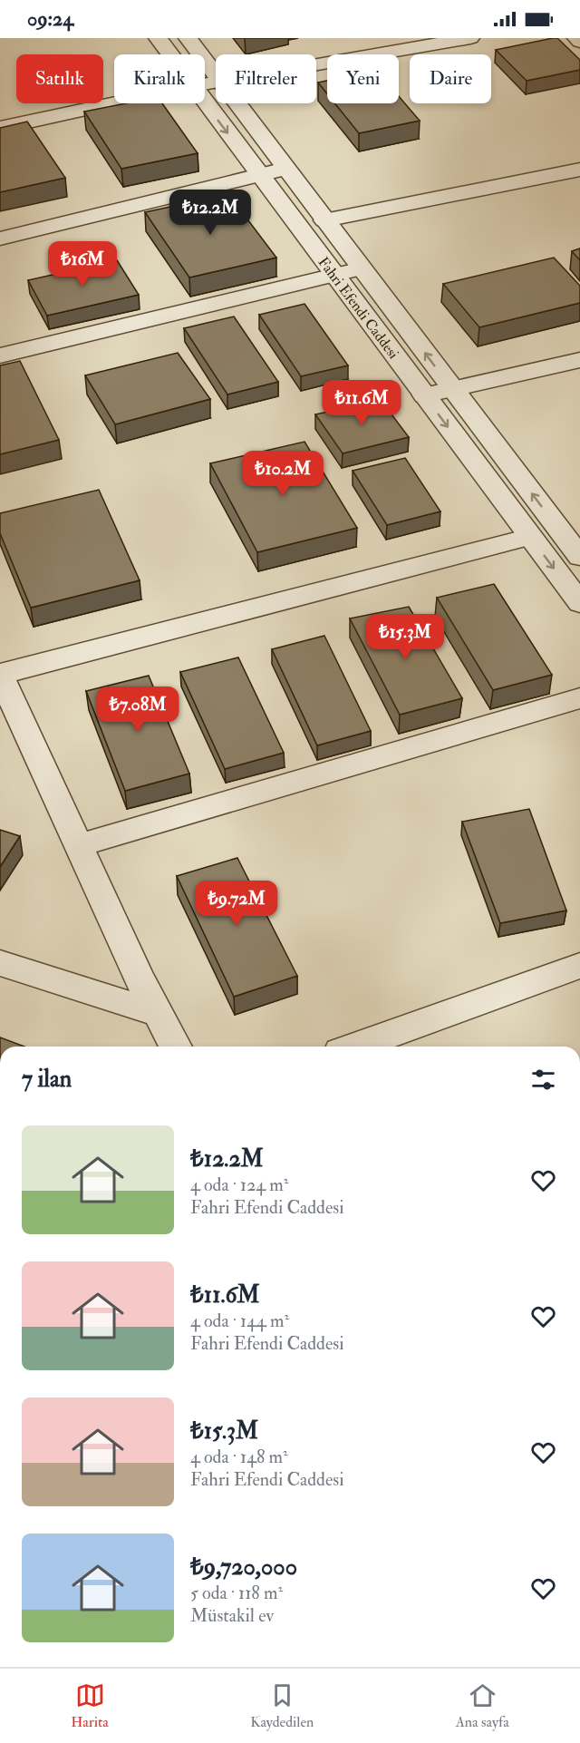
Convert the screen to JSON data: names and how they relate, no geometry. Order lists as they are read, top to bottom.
{
  "streets": {
    "street": ["Fahri Efendi Caddesi"]
  },
  "page": {
    "status": "09:24",
    "chip": [
      "Satılık",
      "Kiralık",
      "Filtreler",
      "Yeni",
      "Daire"
    ],
    "price": [
      "₺12.2M",
      "₺16M",
      "₺11.6M",
      "₺10.2M",
      "₺15.3M",
      "₺7.08M",
      "₺9.72M"
    ],
    "heading": "7 ilan",
    "list": [
      {
        "name": "₺12.2M",
        "note": "4 oda · 124 m² · Fahri Efendi Caddesi"
      },
      {
        "name": "₺11.6M",
        "note": "4 oda · 144 m² · Fahri Efendi Caddesi"
      },
      {
        "name": "₺15.3M",
        "note": "4 oda · 148 m² · Fahri Efendi Caddesi"
      },
      {
        "name": "₺9,720,000",
        "note": "5 oda · 118 m² · Müstakil ev"
      }
    ],
    "tabs": ["Harita", "Kaydedilen", "Ana sayfa"]
  }
}
